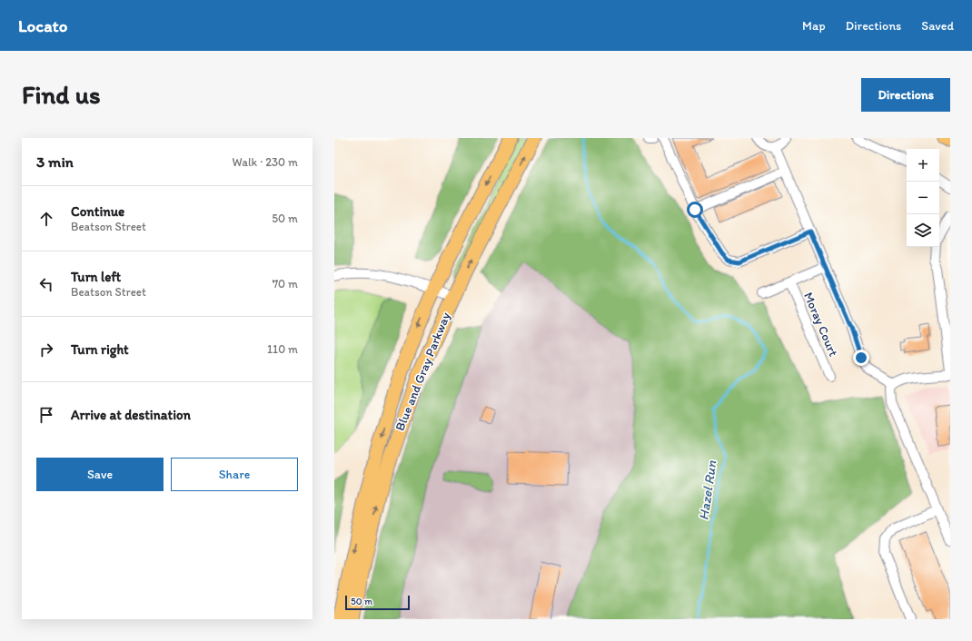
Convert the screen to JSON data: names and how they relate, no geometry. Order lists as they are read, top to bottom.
{
  "streets": {
    "highway": ["Blue and Gray Parkway"],
    "street": ["Moray Court"]
  },
  "water": ["Hazel Run"],
  "scale_bar": "50 m",
  "page": {
    "header": "Locato",
    "nav": ["Map", "Directions", "Saved"],
    "buttons": [
      "Directions",
      ["Save", "Share"]
    ],
    "title": "Find us",
    "heading": ["3 min", "Walk · 230 m"],
    "map_buttons": ["+", "−"],
    "list": [
      ["Continue", "Beatson Street", "50 m"],
      ["Turn left", "Beatson Street", "70 m"],
      ["Turn right", "110 m"],
      "Arrive at destination"
    ],
    "scale": "50 m"
  }
}
